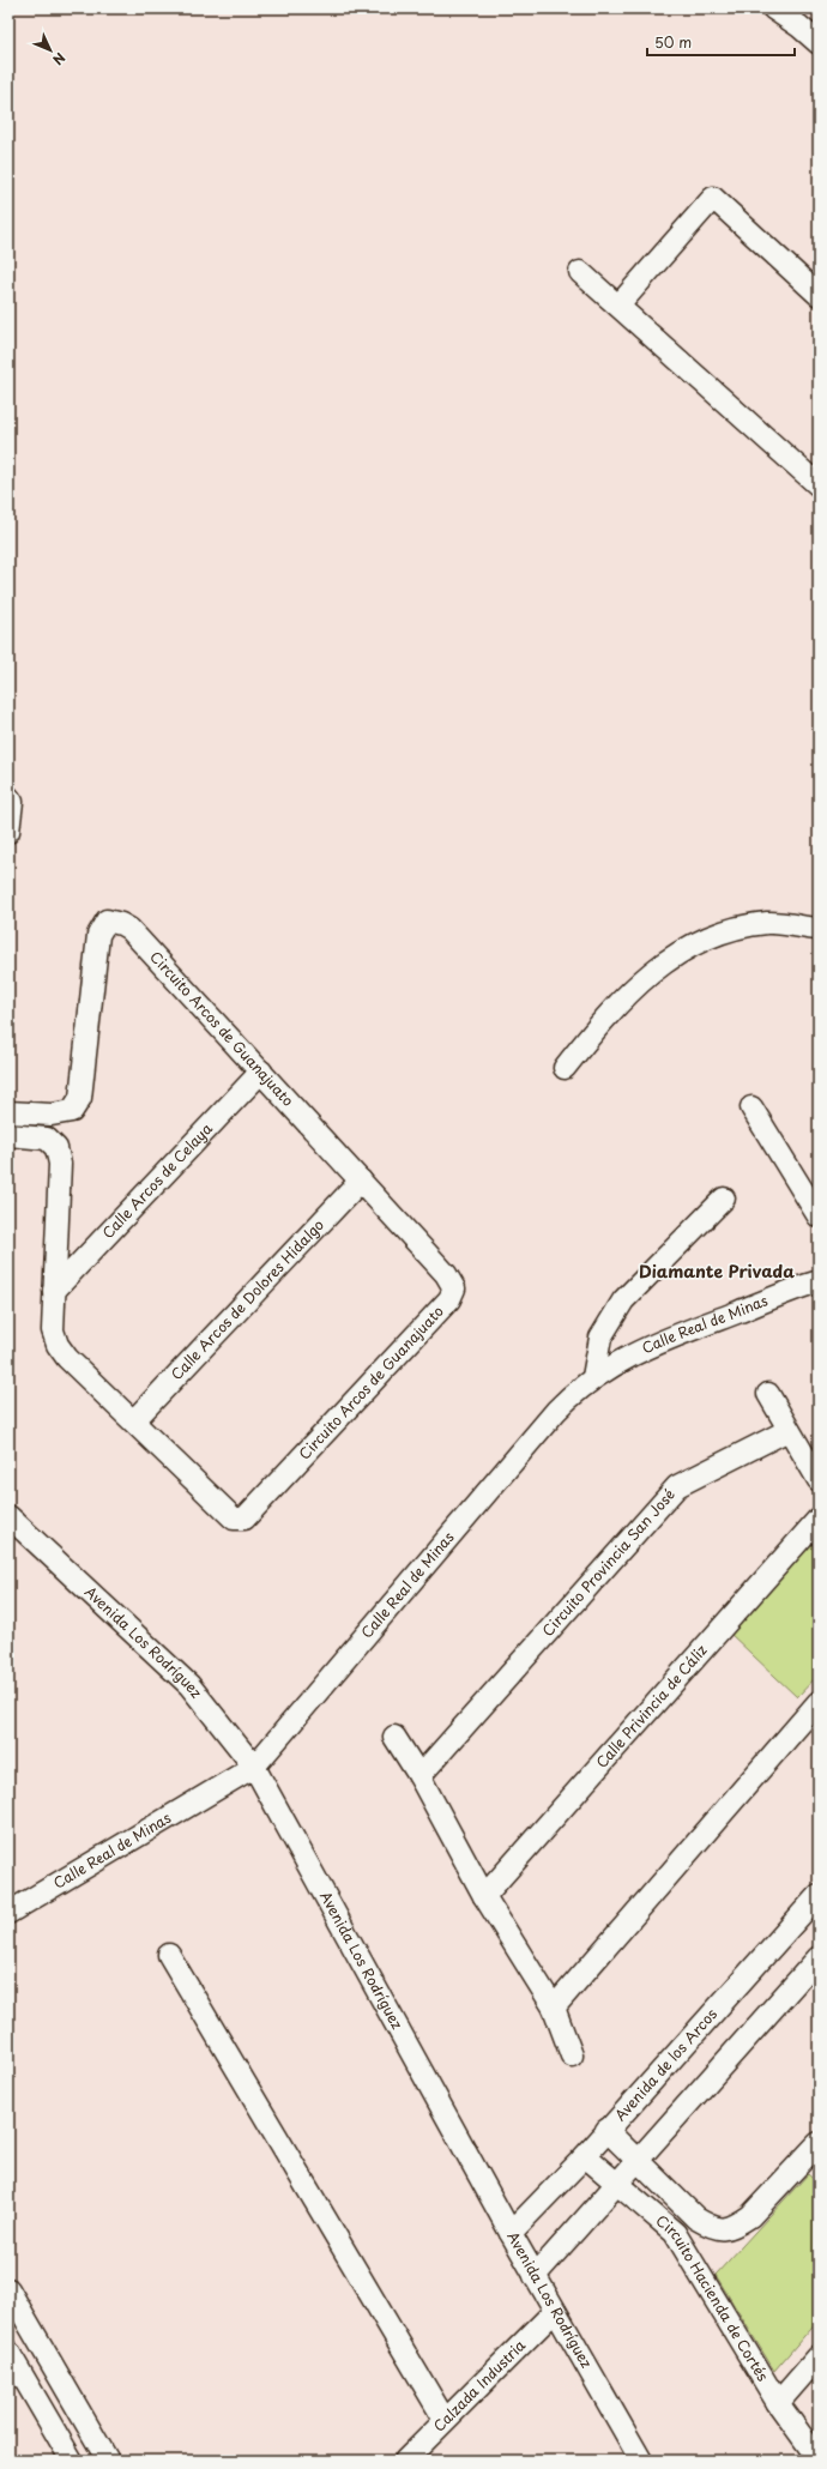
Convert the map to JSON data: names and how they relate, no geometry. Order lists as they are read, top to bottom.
{
  "streets": {
    "street": [
      "Circuito Arcos de Guanajuato",
      "Calle Arcos de Celaya",
      "Calle Arcos de Dolores Hidalgo",
      "Calle Real de Minas",
      "Circuito Provincia San José",
      "Avenida Los Rodríguez",
      "Calle Privincia de Cáliz",
      "Avenida de los Arcos",
      "Circuito Hacienda de Cortés",
      "Calzada Industria"
    ]
  },
  "crossings": [
    ["Circuito Arcos de Guanajuato", "Calle Arcos de Celaya"],
    ["Circuito Arcos de Guanajuato", "Calle Arcos de Dolores Hidalgo"],
    ["Calle Real de Minas", "Avenida Los Rodríguez"],
    ["Avenida Los Rodríguez", "Avenida de los Arcos"],
    ["Avenida Los Rodríguez", "Calzada Industria"],
    ["Avenida de los Arcos", "Circuito Hacienda de Cortés"]
  ],
  "districts": ["Diamante Privada"],
  "scale_bar": "50 m",
  "north": "bottom right"
}
